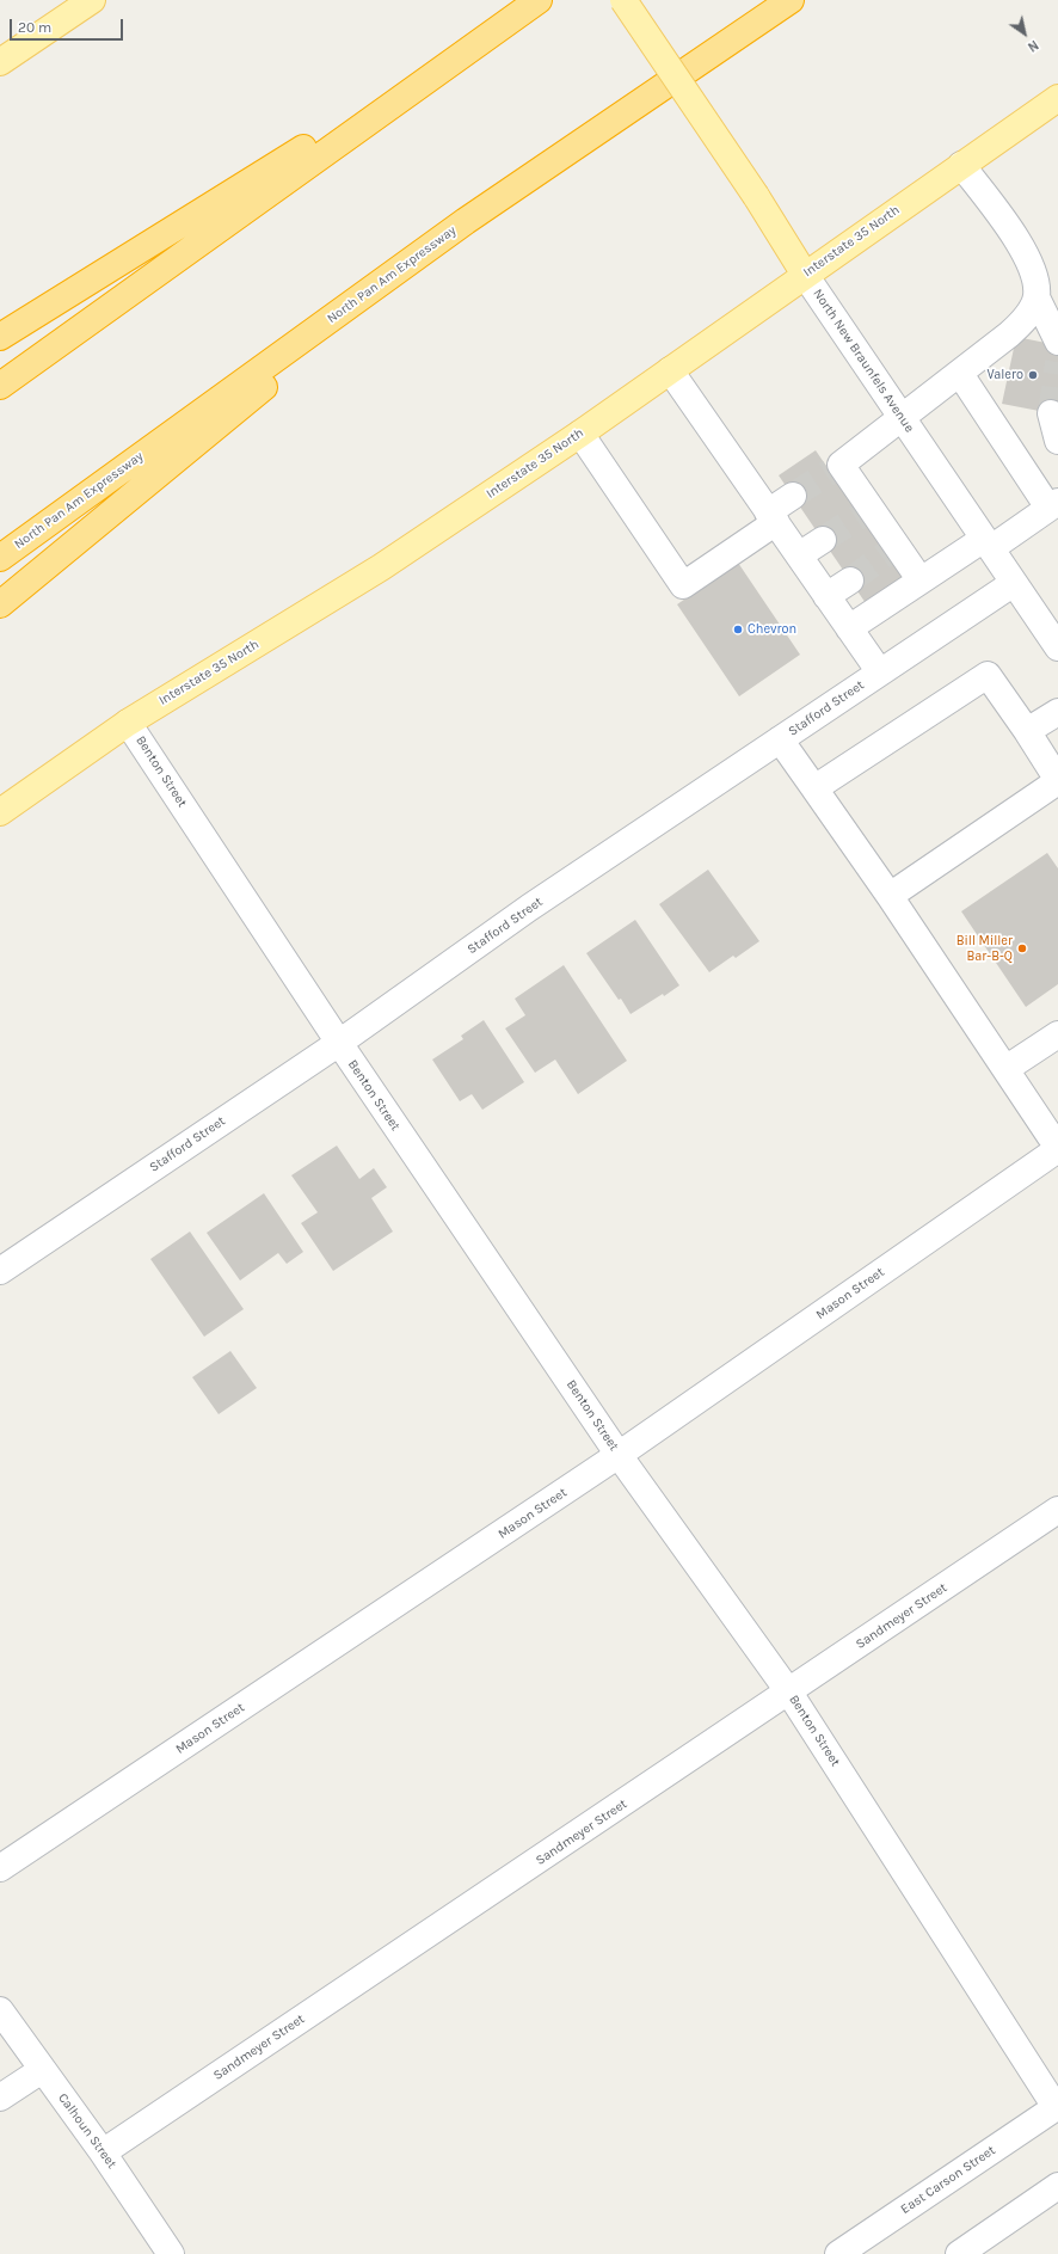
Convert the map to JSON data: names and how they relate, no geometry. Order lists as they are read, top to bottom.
{
  "streets": {
    "highway": ["North Pan Am Expressway"],
    "main road": ["Interstate 35 North", "North New Braunfels Avenue"],
    "street": [
      "Stafford Street",
      "Benton Street",
      "Mason Street",
      "Sandmeyer Street",
      "Calhoun Street",
      "East Carson Street"
    ]
  },
  "crossings": [
    ["Interstate 35 North", "North New Braunfels Avenue"],
    ["Interstate 35 North", "Benton Street"],
    ["North New Braunfels Avenue", "Stafford Street"],
    ["Stafford Street", "Benton Street"],
    ["Benton Street", "Mason Street"],
    ["Benton Street", "Sandmeyer Street"],
    ["Benton Street", "East Carson Street"],
    ["Sandmeyer Street", "Calhoun Street"]
  ],
  "places": ["Valero", "Chevron", "Bill Miller Bar-B-Q"],
  "scale_bar": "20 m",
  "north": "bottom right"
}
